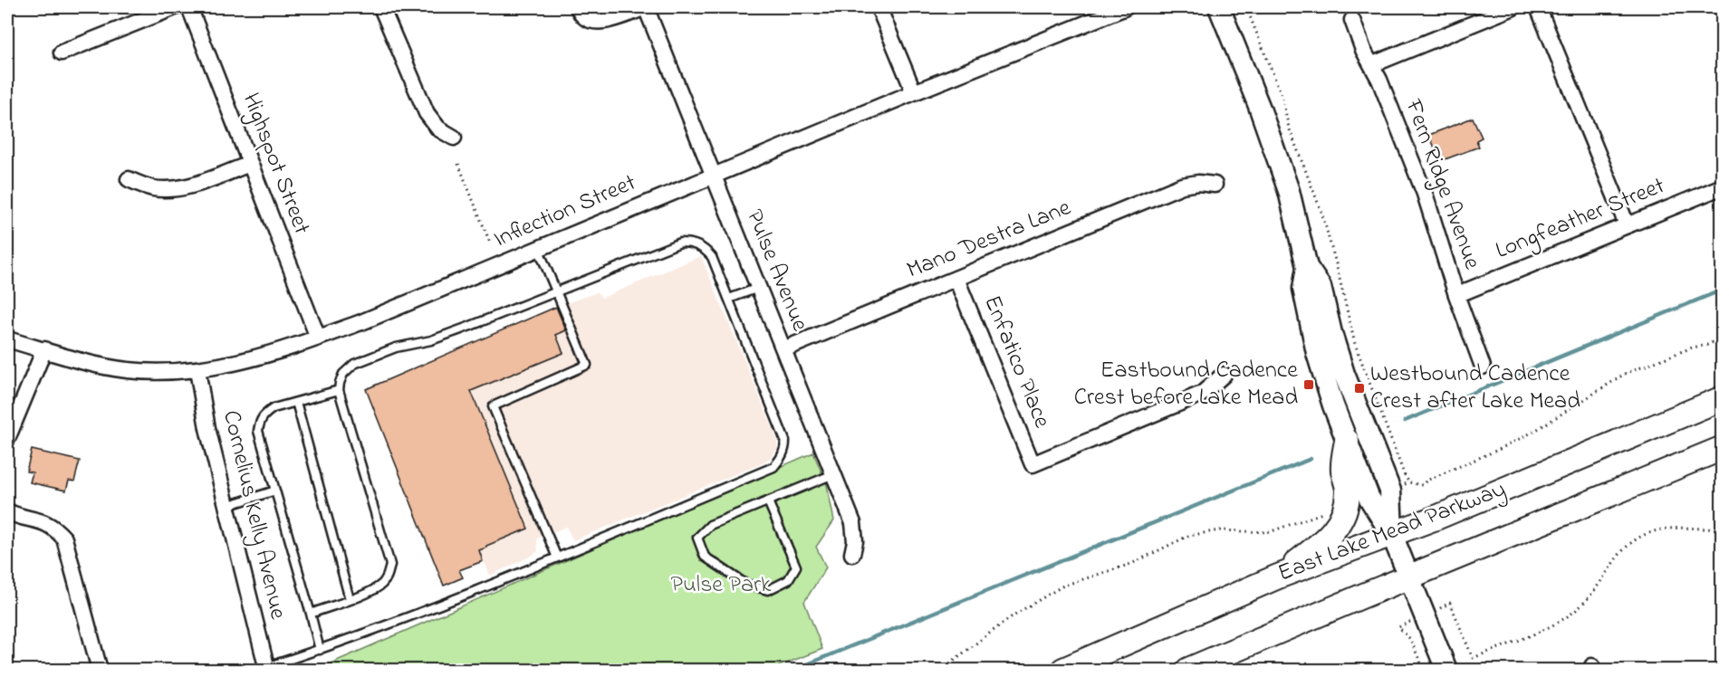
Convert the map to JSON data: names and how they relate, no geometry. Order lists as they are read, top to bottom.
{
  "streets": {
    "main road": ["East Lake Mead Parkway"],
    "street": [
      "Highspot Street",
      "Fern Ridge Avenue",
      "Inflection Street",
      "Longfeather Street",
      "Mano Destra Lane",
      "Pulse Avenue",
      "Enfatico Place",
      "Cornelius Kelly Avenue"
    ]
  },
  "crossings": [
    ["Highspot Street", "Inflection Street"],
    ["Fern Ridge Avenue", "Longfeather Street"],
    ["Inflection Street", "Pulse Avenue"],
    ["Inflection Street", "Cornelius Kelly Avenue"],
    ["Mano Destra Lane", "Pulse Avenue"],
    ["Mano Destra Lane", "Enfatico Place"]
  ],
  "parks": ["Pulse Park"],
  "places": {
    "transit": ["Eastbound Cadence Crest before Lake Mead", "Westbound Cadence Crest after Lake Mead"]
  }
}
